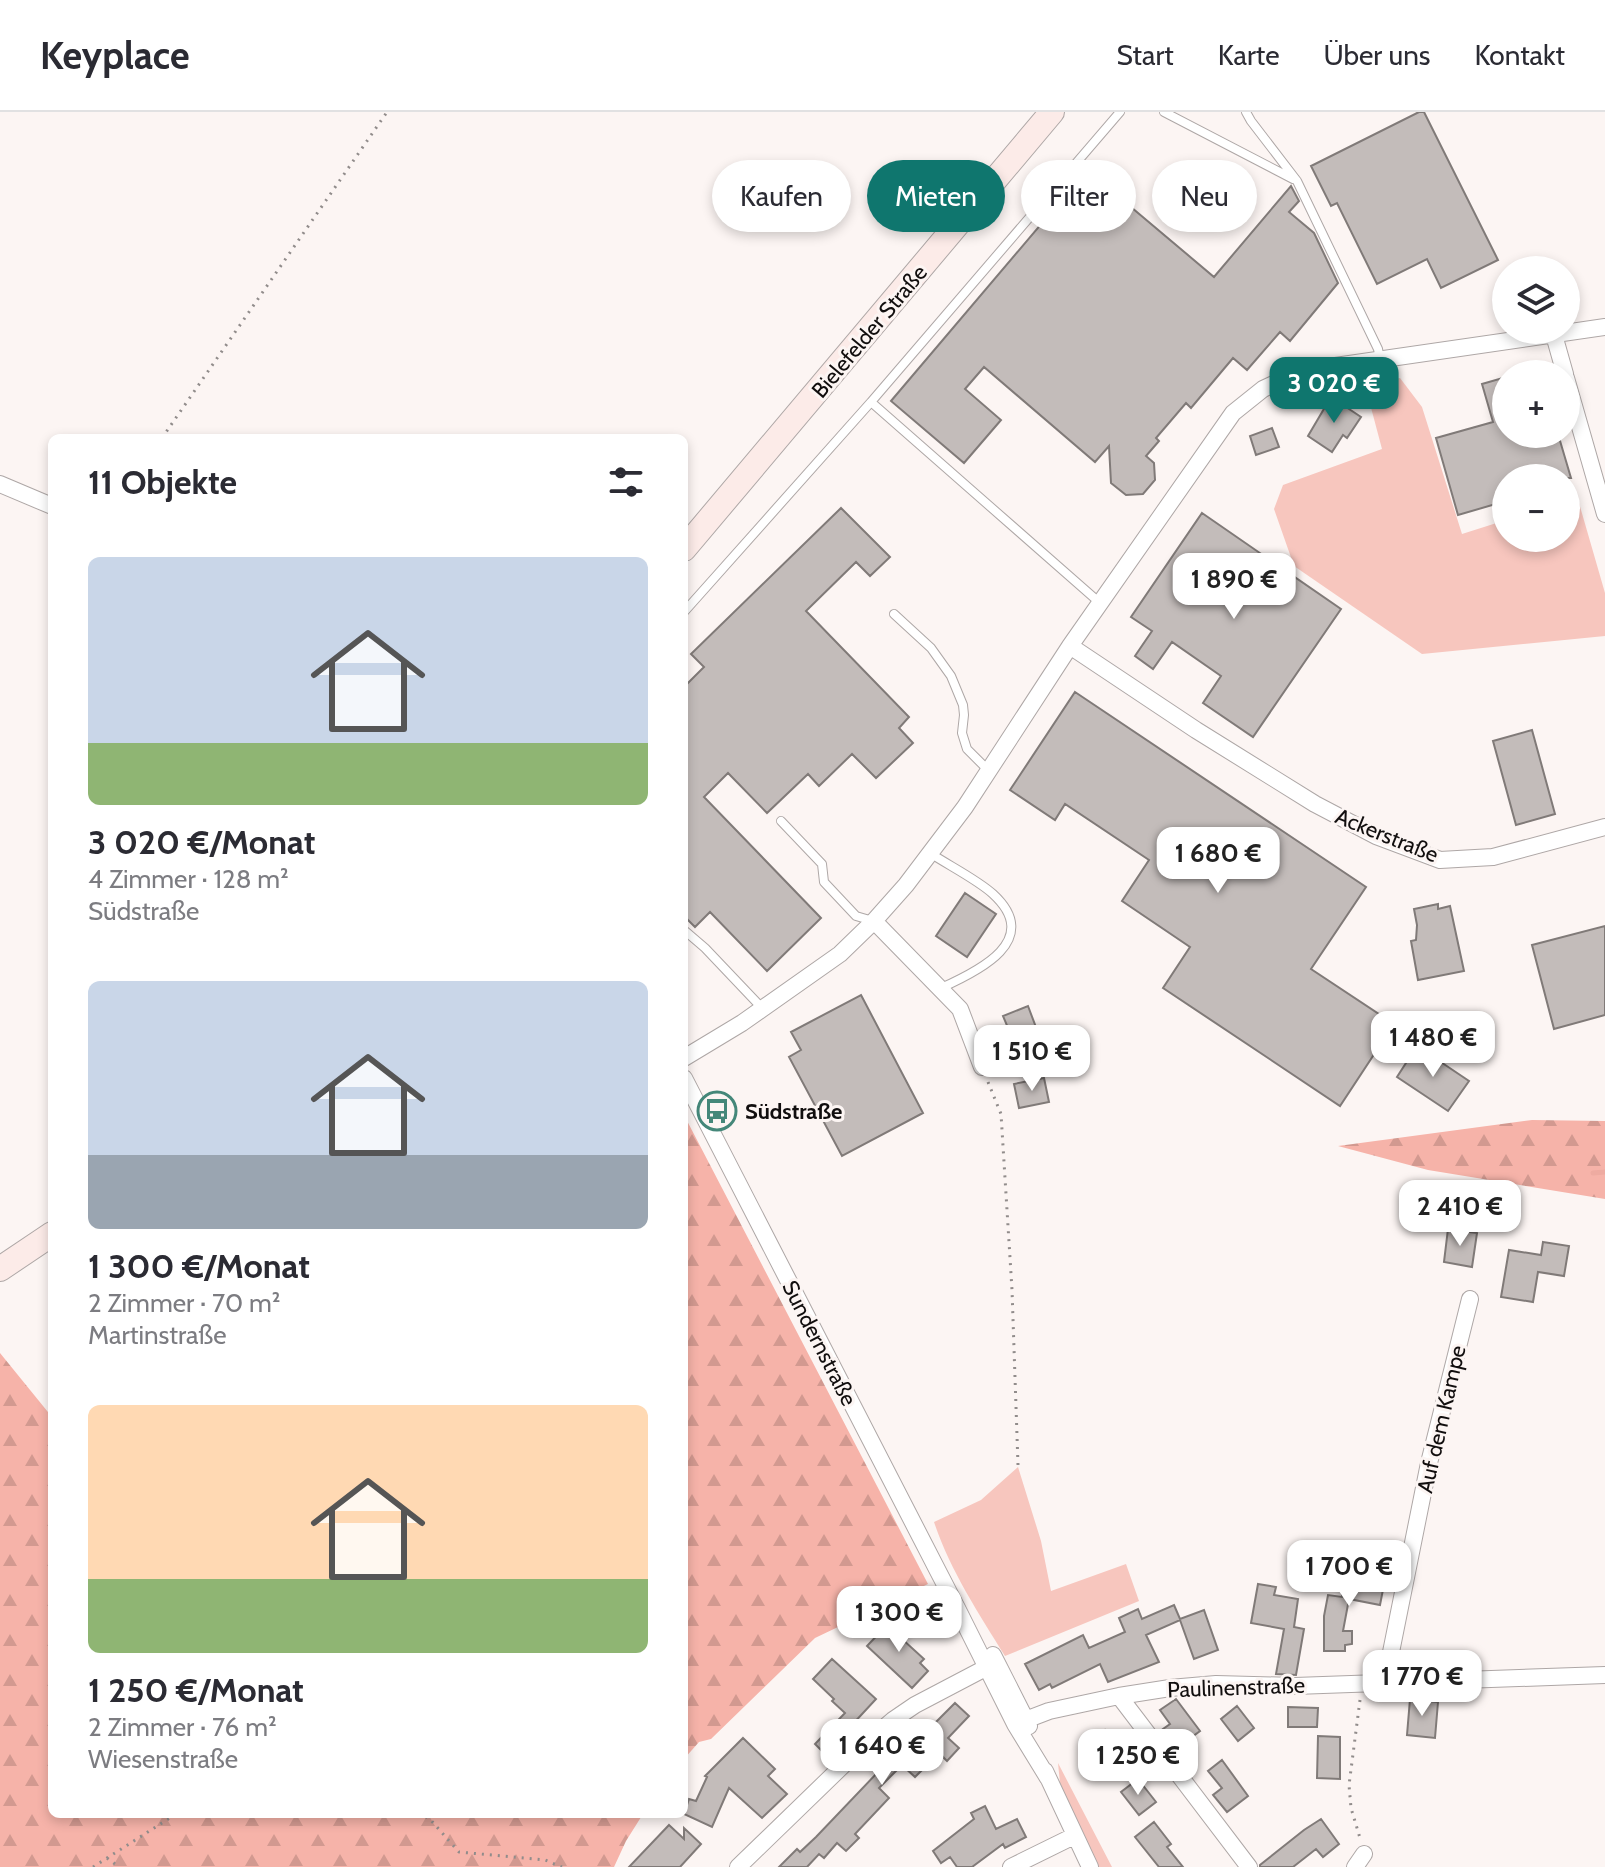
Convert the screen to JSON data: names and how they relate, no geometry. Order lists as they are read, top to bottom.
{
  "streets": {
    "main road": ["Bielefelder Straße"],
    "street": [
      "Ackerstraße",
      "Sundernstraße",
      "Auf dem Kampe",
      "Paulinenstraße"
    ]
  },
  "crossings": [
    ["Sundernstraße", "Paulinenstraße"],
    ["Auf dem Kampe", "Paulinenstraße"]
  ],
  "places": {
    "bus stop": ["Südstraße"]
  },
  "page": {
    "header": "Keyplace",
    "nav": [
      "Start",
      "Karte",
      "Über uns",
      "Kontakt"
    ],
    "chip": [
      "Kaufen",
      "Mieten",
      "Filter",
      "Neu"
    ],
    "map_buttons": ["+", "−"],
    "price": [
      "3 020 €",
      "1 890 €",
      "1 680 €",
      "1 480 €",
      "1 510 €",
      "2 410 €",
      "1 700 €",
      "1 300 €",
      "1 770 €",
      "1 640 €",
      "1 250 €"
    ],
    "heading": "11 Objekte",
    "list": [
      {
        "name": "3 020 €/Monat",
        "note": "4 Zimmer · 128 m² · Südstraße"
      },
      {
        "name": "1 300 €/Monat",
        "note": "2 Zimmer · 70 m² · Martinstraße"
      },
      {
        "name": "1 250 €/Monat",
        "note": "2 Zimmer · 76 m² · Wiesenstraße"
      }
    ]
  }
}
